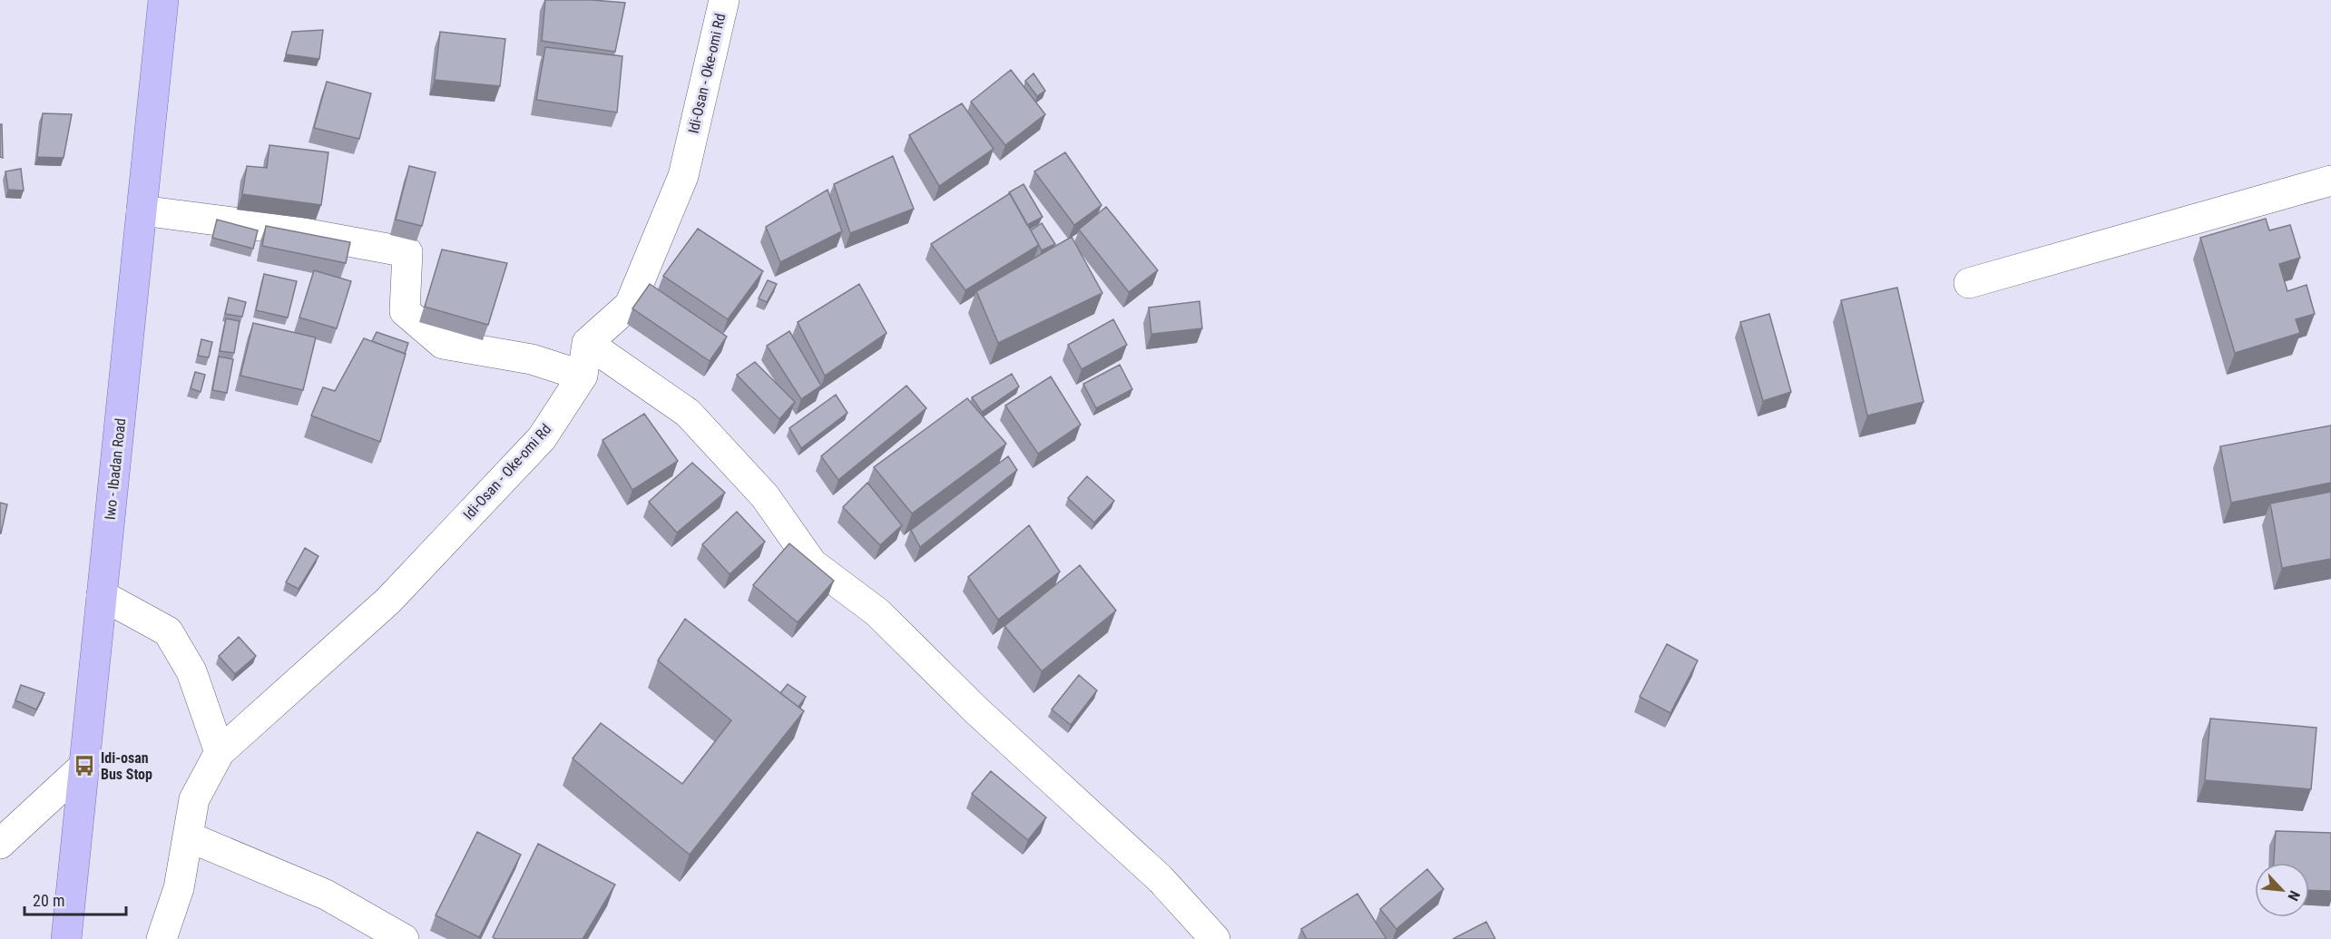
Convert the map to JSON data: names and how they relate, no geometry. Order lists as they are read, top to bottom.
{
  "streets": {
    "main road": ["Iwo - Ibadan Road"],
    "street": ["Idi-Osan - Oke-omi Rd"]
  },
  "places": {
    "bus stop": ["Idi-osan Bus Stop"]
  },
  "scale_bar": "20 m",
  "north": "bottom right"
}
